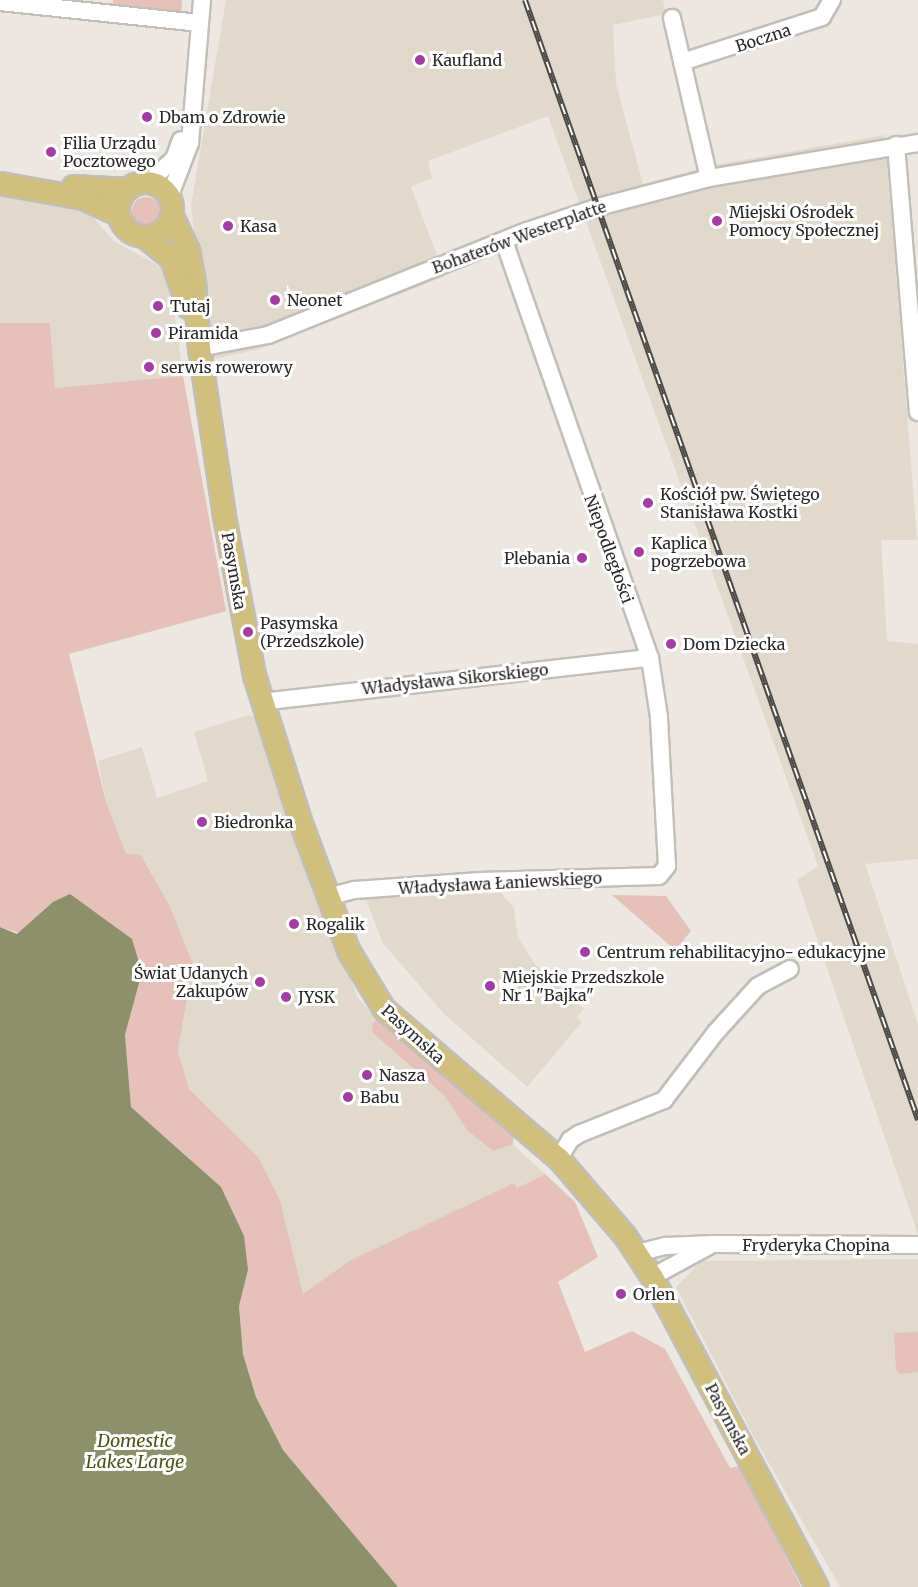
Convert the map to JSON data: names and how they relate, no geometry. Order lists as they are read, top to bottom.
{
  "streets": {
    "main road": ["Pasymska"],
    "street": [
      "Boczna",
      "Bohaterów Westerplatte",
      "Niepodległości",
      "Władysława Sikorskiego",
      "Władysława Łaniewskiego",
      "Fryderyka Chopina"
    ]
  },
  "crossings": [
    ["Bohaterów Westerplatte", "Niepodległości"],
    ["Bohaterów Westerplatte", "Pasymska"],
    ["Niepodległości", "Władysława Sikorskiego"],
    ["Niepodległości", "Władysława Łaniewskiego"],
    ["Pasymska", "Władysława Sikorskiego"],
    ["Pasymska", "Władysława Łaniewskiego"],
    ["Pasymska", "Fryderyka Chopina"]
  ],
  "water": ["Domestic Lakes Large"],
  "places": [
    "Kaufland",
    "Dbam o Zdrowie",
    "Filia Urządu Pocztowego",
    "Miejski Ośrodek Pomocy Społecznej",
    "Kasa",
    "Neonet",
    "Tutaj",
    "Piramida",
    "serwis rowerowy",
    "Kościół pw. Świętego Stanisława Kostki",
    "Kaplica pogrzebowa",
    "Plebania",
    "Pasymska (Przedszkole)",
    "Dom Dziecka",
    "Biedronka",
    "Rogalik",
    "Centrum rehabilitacyjno- edukacyjne",
    "Świat Udanych Zakupów",
    "Miejskie Przedszkole Nr 1 \"Bajka\"",
    "JYSK",
    "Nasza",
    "Babu",
    "Orlen"
  ]
}
